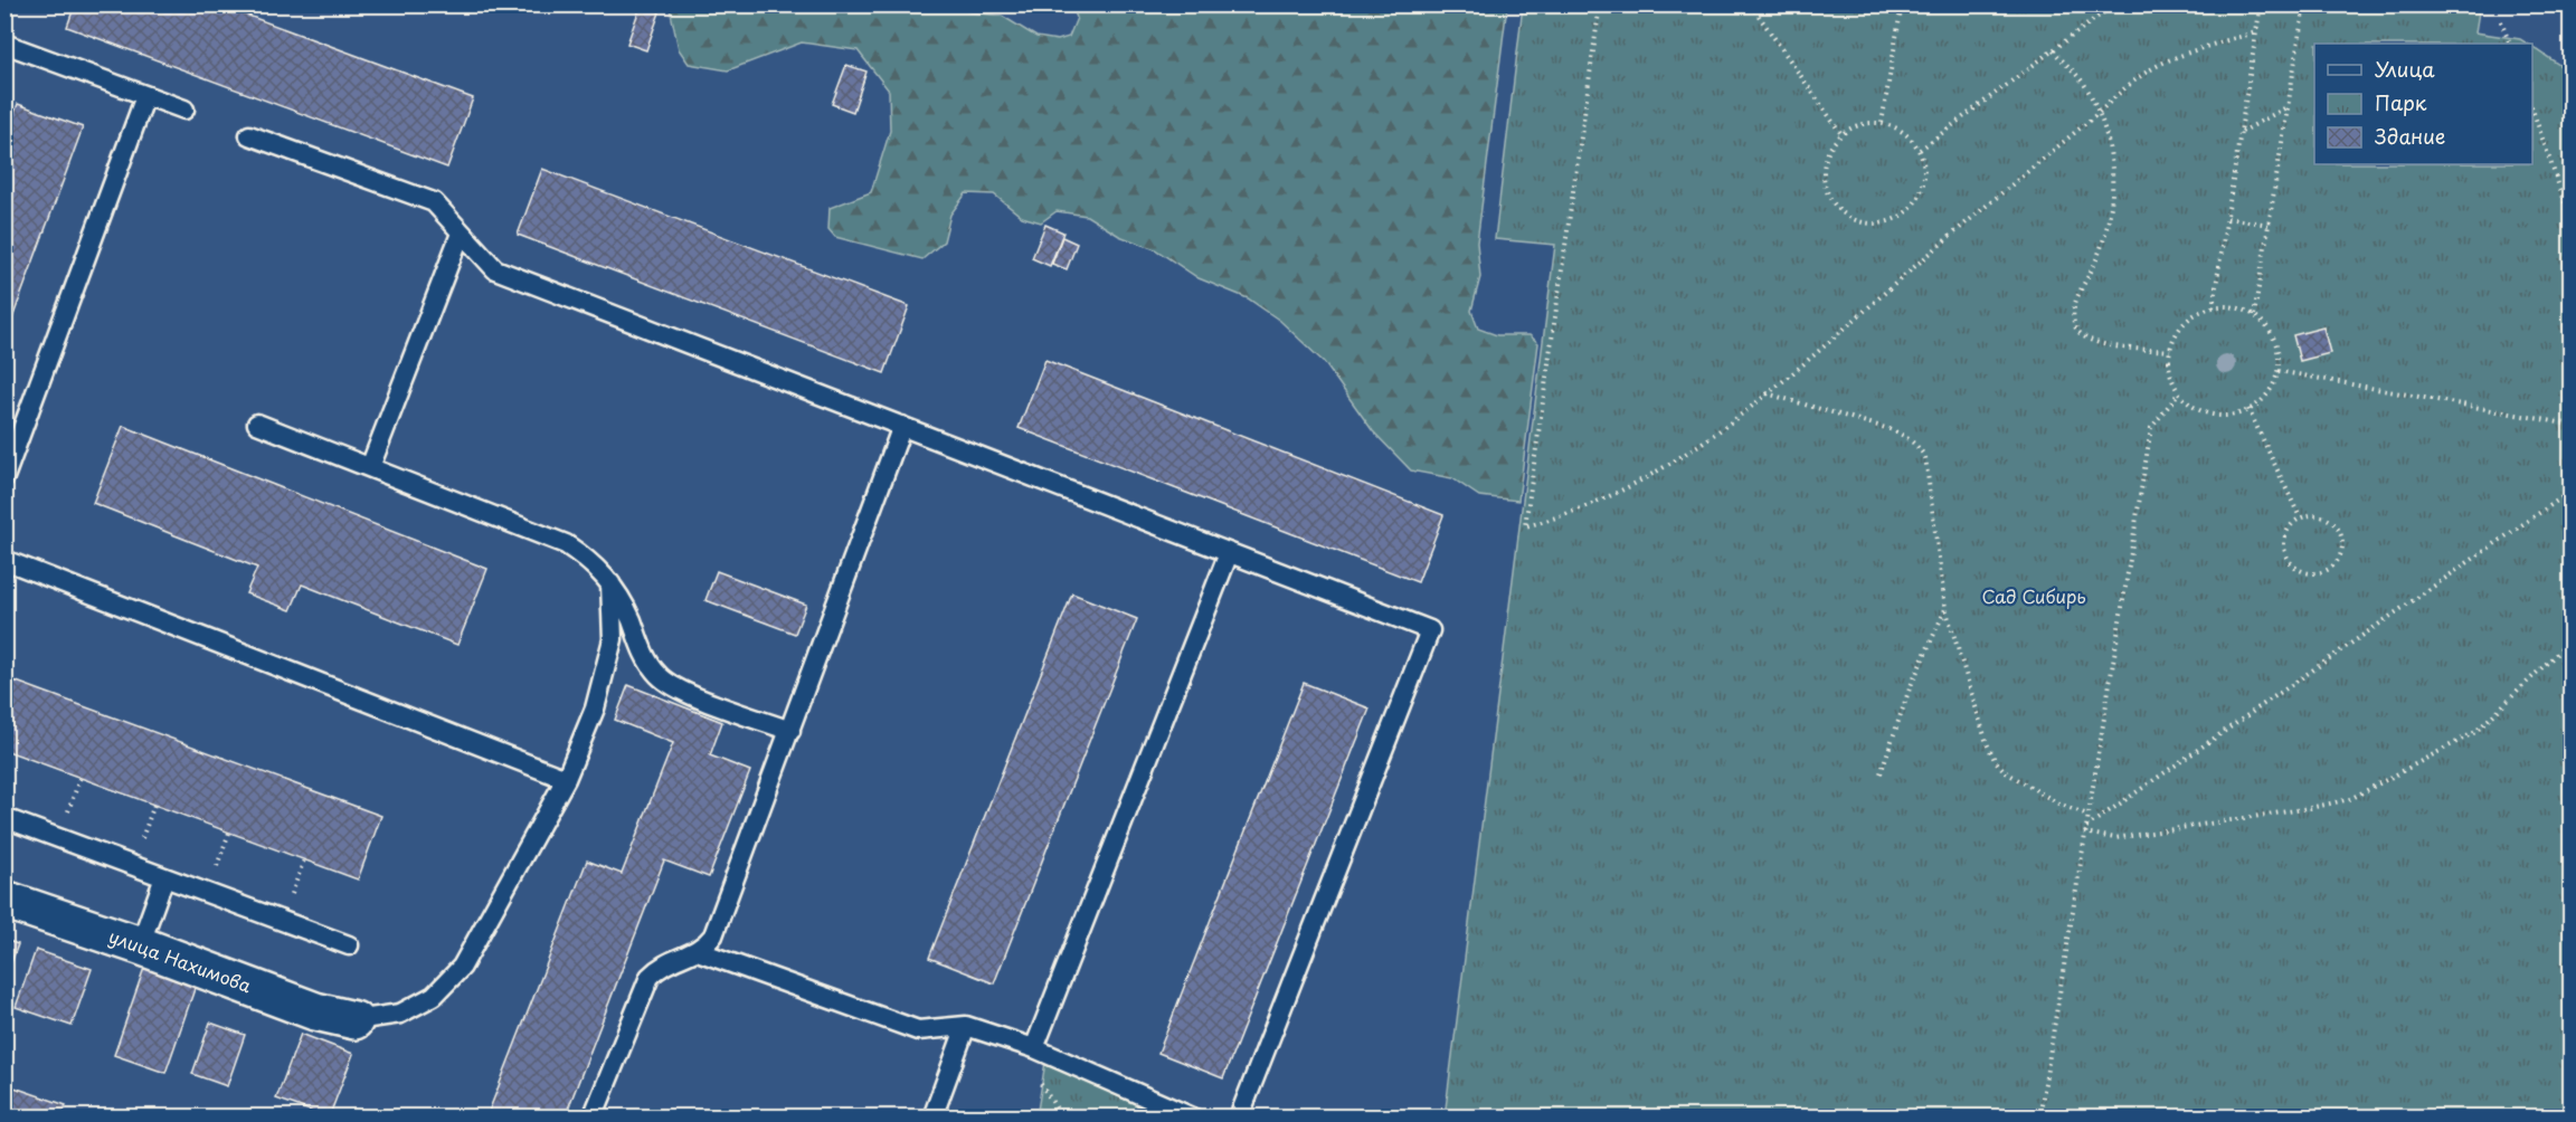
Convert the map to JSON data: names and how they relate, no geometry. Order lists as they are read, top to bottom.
{
  "streets": {
    "street": ["улица Нахимова"]
  },
  "parks": ["Сад Сибирь"],
  "legend": ["Улица", "Парк", "Здание"]
}
